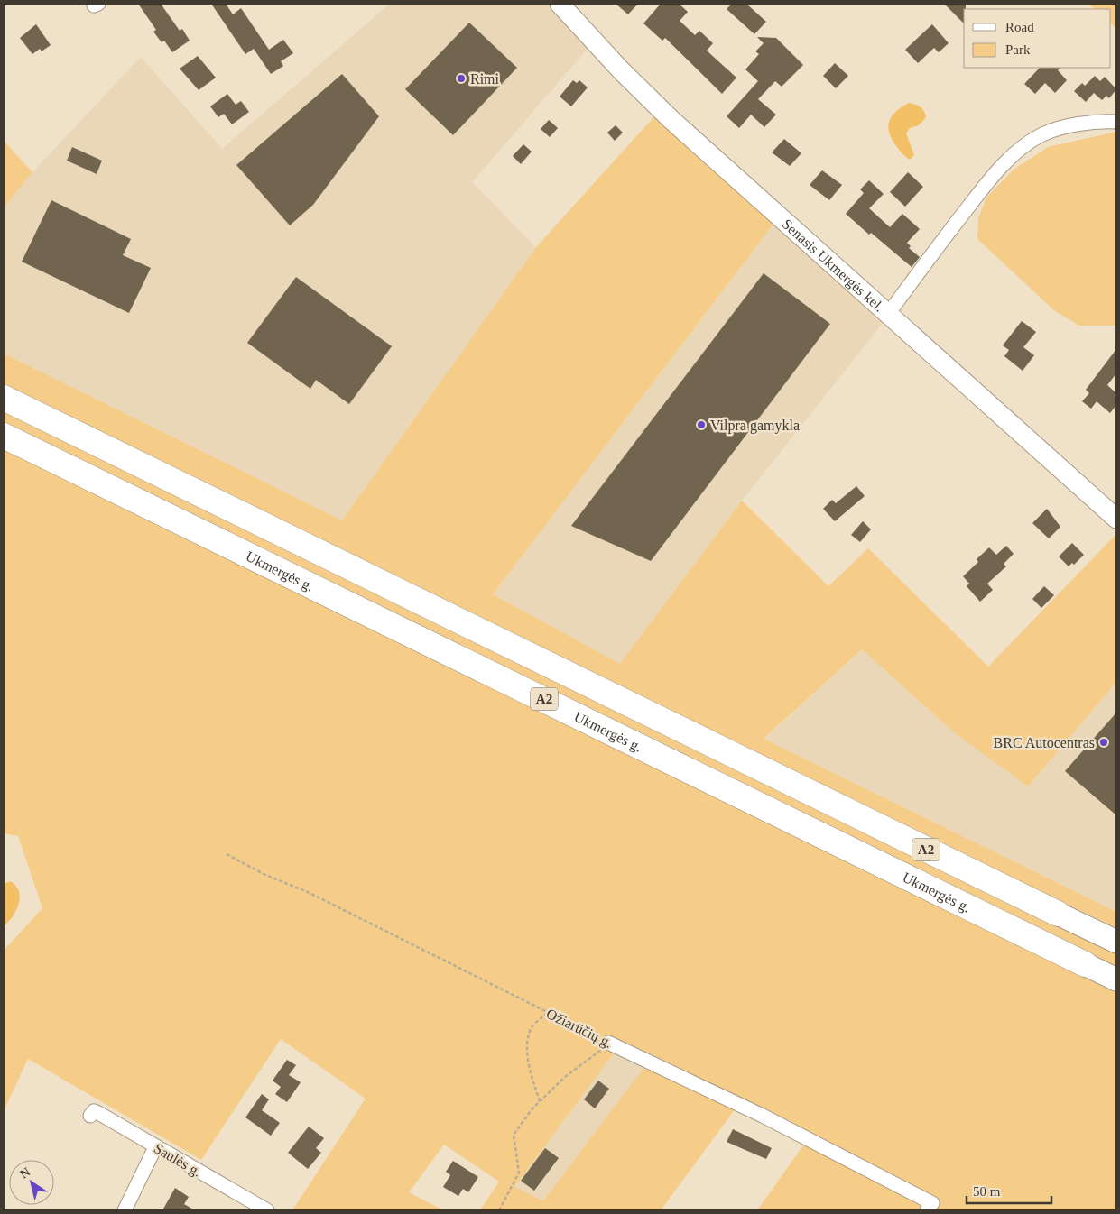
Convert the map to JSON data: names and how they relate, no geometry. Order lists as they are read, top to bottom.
{
  "streets": {
    "highway": ["Ukmergės g.", "A2"],
    "main road": ["Senasis Ukmergės kel."],
    "street": ["Ožiarūčių g.", "Saulės g."]
  },
  "places": ["Rimi", "Vilpra gamykla", "BRC Autocentras"],
  "legend": ["Road", "Park"],
  "scale_bar": "50 m",
  "north": "top left"
}
